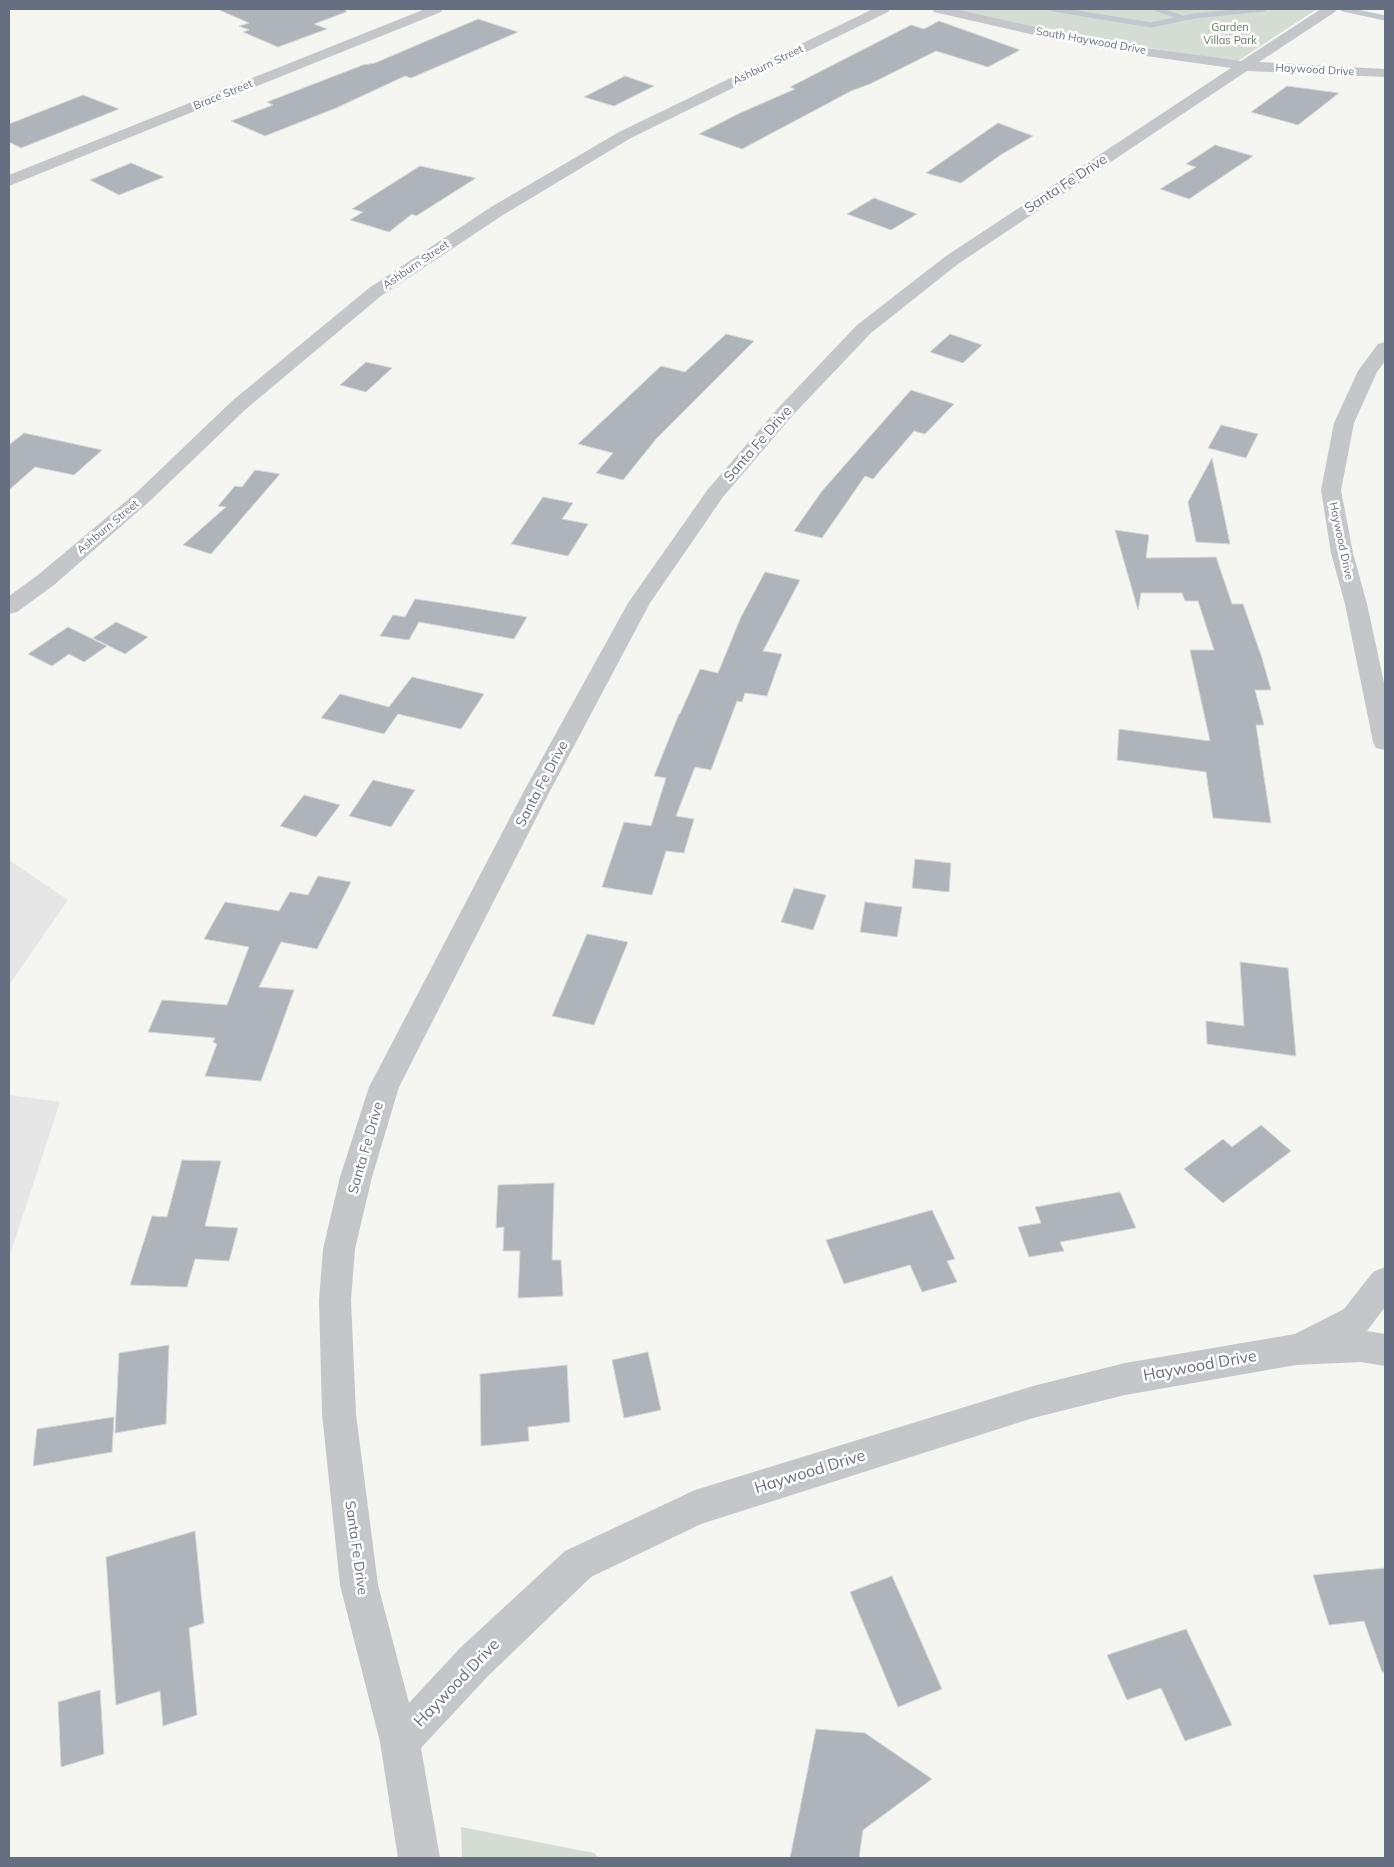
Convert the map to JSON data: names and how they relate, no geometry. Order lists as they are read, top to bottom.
{
  "streets": {
    "street": [
      "South Haywood Drive",
      "Ashburn Street",
      "Haywood Drive",
      "Brace Street",
      "Santa Fe Drive"
    ]
  },
  "crossings": [
    ["South Haywood Drive", "Haywood Drive"],
    ["South Haywood Drive", "Santa Fe Drive"],
    ["Haywood Drive", "Santa Fe Drive"]
  ],
  "parks": ["Garden Villas Park"]
}
